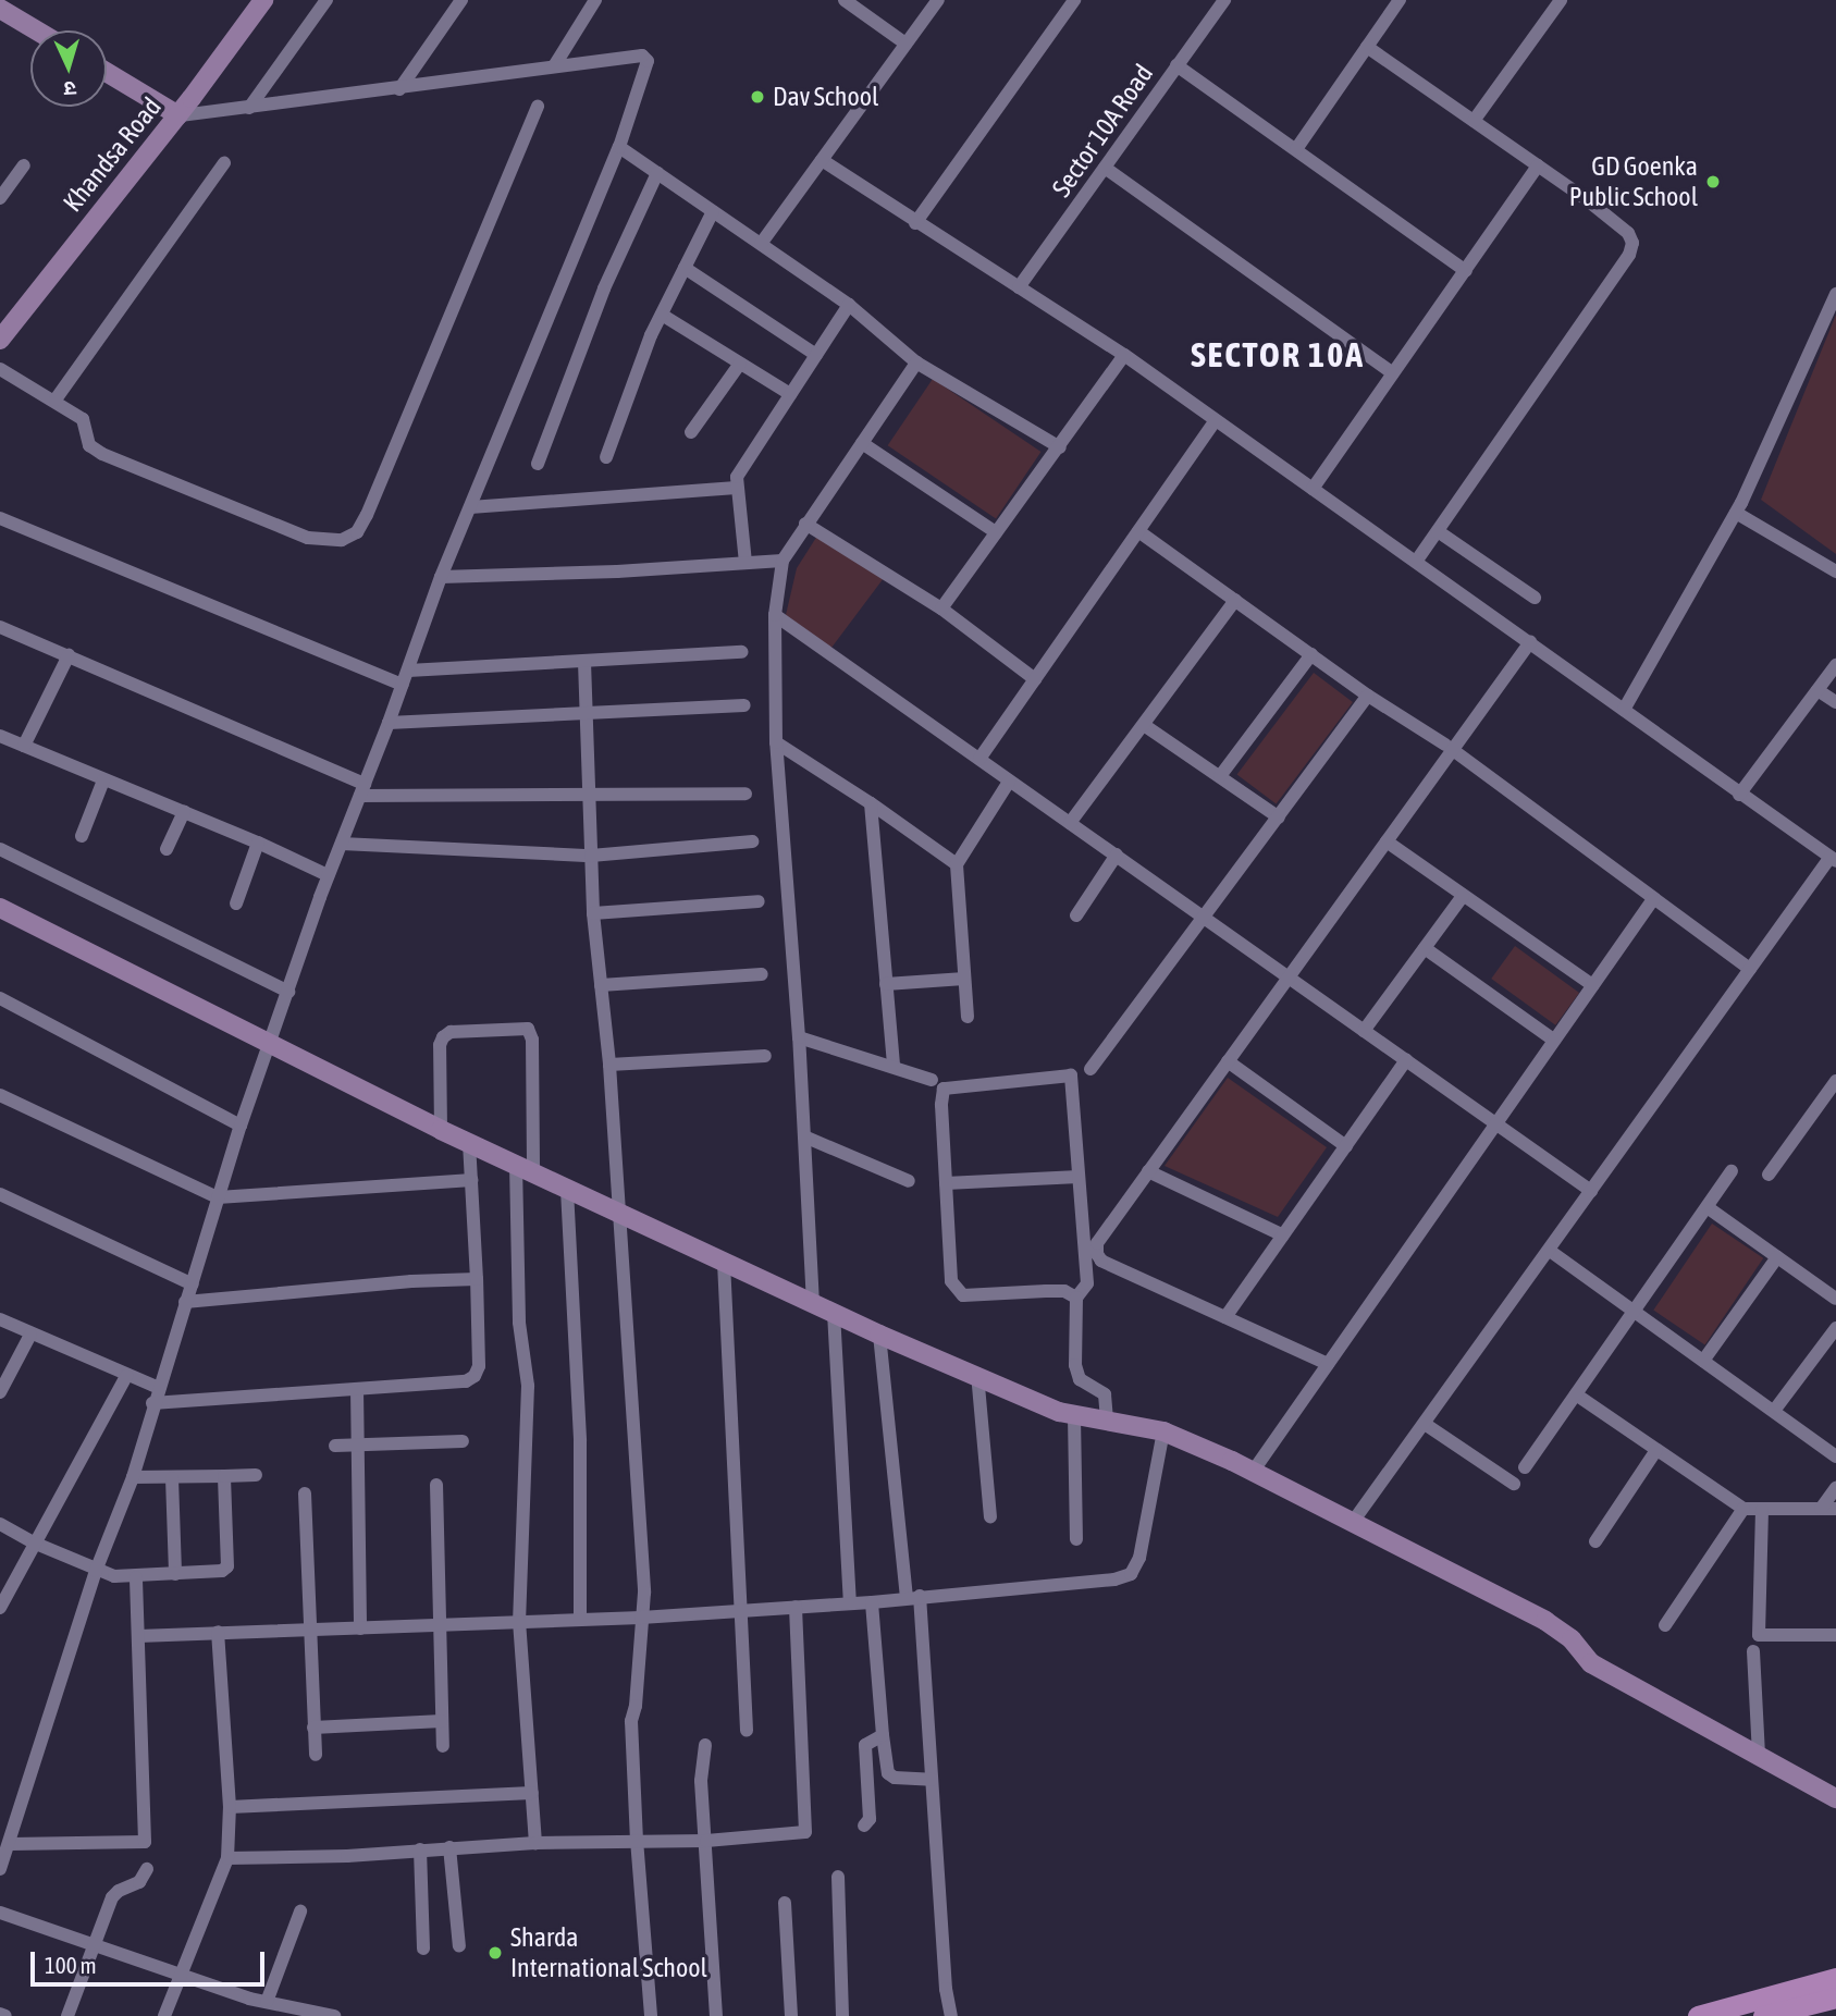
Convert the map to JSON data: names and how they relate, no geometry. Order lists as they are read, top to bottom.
{
  "streets": {
    "street": ["Sector 10A Road", "Khandsa Road"]
  },
  "districts": ["SECTOR 10A"],
  "places": ["Dav School", "GD Goenka Public School", "Sharda International School"],
  "scale_bar": "100 m",
  "north": "bottom"
}
